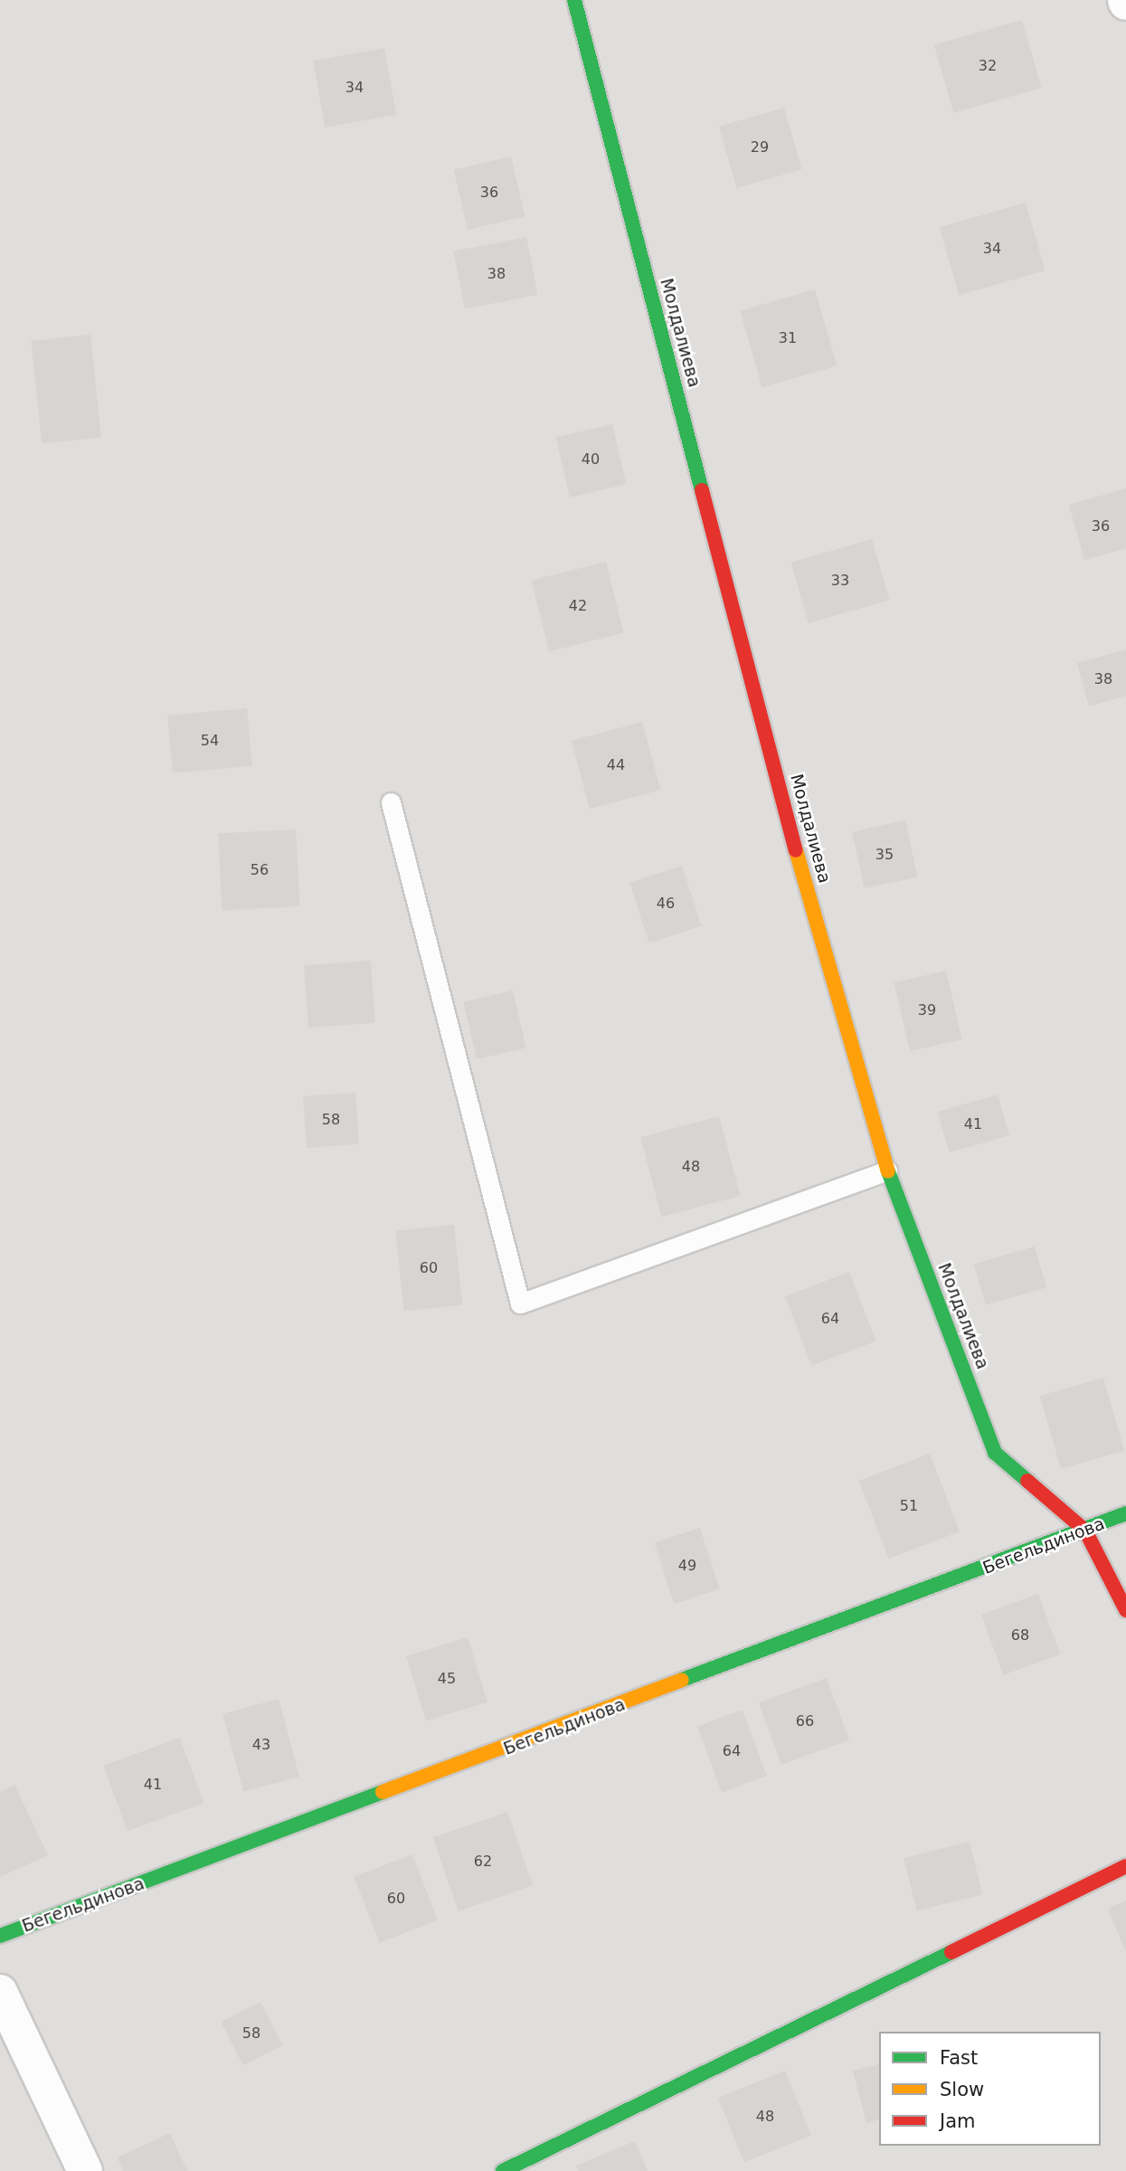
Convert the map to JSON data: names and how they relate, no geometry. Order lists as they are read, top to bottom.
{
  "streets": {
    "street": ["Молдалиева", "Бегельдинова"]
  },
  "crossings": [
    ["Молдалиева", "Бегельдинова"]
  ],
  "house_numbers": [
    "32",
    "34",
    "29",
    "36",
    "34",
    "38",
    "31",
    "40",
    "36",
    "33",
    "42",
    "38",
    "54",
    "44",
    "35",
    "56",
    "46",
    "39",
    "58",
    "41",
    "48",
    "60",
    "64",
    "51",
    "49",
    "68",
    "45",
    "66",
    "43",
    "64",
    "41",
    "62",
    "60",
    "58",
    "48"
  ],
  "legend": ["Fast", "Slow", "Jam"]
}
